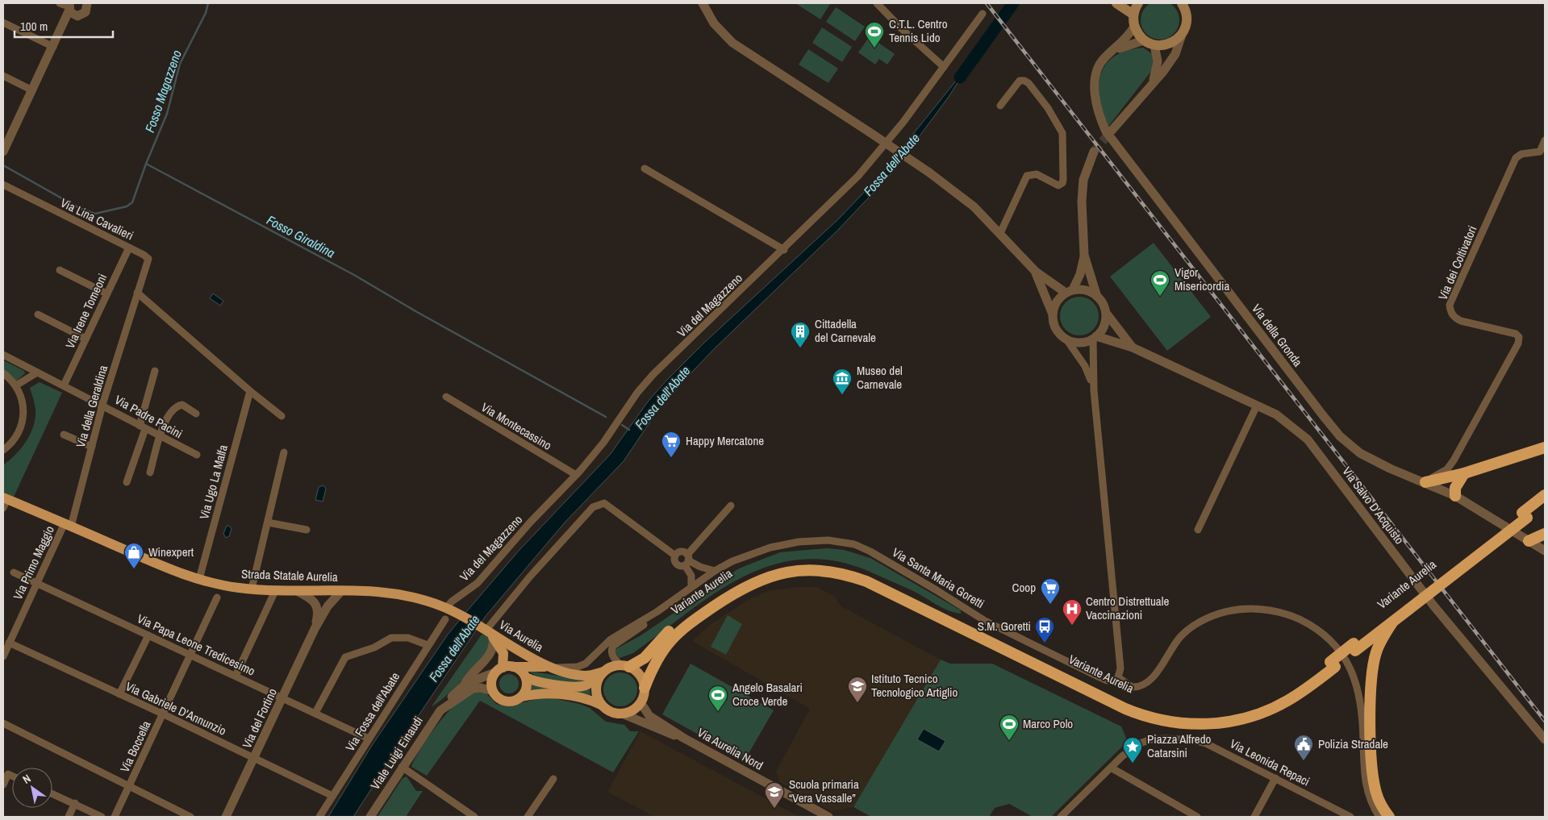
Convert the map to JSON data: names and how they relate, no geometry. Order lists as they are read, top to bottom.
{
  "streets": {
    "highway": ["Variante Aurelia"],
    "main road": ["Strada Statale Aurelia", "Via Aurelia"],
    "street": [
      "Via Lina Cavalieri",
      "Via dei Coltivatori",
      "Via del Magazzeno",
      "Via Irene Tomeoni",
      "Via della Gronda",
      "Via della Geraldina",
      "Via Padre Pacini",
      "Via Montecassino",
      "Via Ugo La Malfa",
      "Via Salvo D'Acquisto",
      "Via Primo Maggio",
      "Via Santa Maria Goretti",
      "Via Papa Leone Tredicesimo",
      "Via Gabriele D'Annunzio",
      "Via Fossa dell'Abate",
      "Via del Fortino",
      "Via Boccella",
      "Via Aurelia Nord",
      "Viale Luigi Einaudi",
      "Via Leonida Repaci"
    ]
  },
  "crossings": [
    ["Via Lina Cavalieri", "Via Irene Tomeoni"],
    ["Via Lina Cavalieri", "Via della Geraldina"],
    ["Via dei Coltivatori", "Via della Gronda"],
    ["Via del Magazzeno", "Via Montecassino"],
    ["Via del Magazzeno", "Strada Statale Aurelia"],
    ["Via Irene Tomeoni", "Via Padre Pacini"],
    ["Via della Geraldina", "Via Padre Pacini"],
    ["Via della Geraldina", "Via Primo Maggio"],
    ["Via della Geraldina", "Strada Statale Aurelia"],
    ["Via Ugo La Malfa", "Strada Statale Aurelia"],
    ["Via Primo Maggio", "Strada Statale Aurelia"],
    ["Via Primo Maggio", "Via Papa Leone Tredicesimo"],
    ["Via Primo Maggio", "Via Gabriele D'Annunzio"],
    ["Strada Statale Aurelia", "Via Aurelia"],
    ["Strada Statale Aurelia", "Via del Fortino"],
    ["Strada Statale Aurelia", "Viale Luigi Einaudi"],
    ["Via Santa Maria Goretti", "Variante Aurelia"],
    ["Via Santa Maria Goretti", "Via Aurelia"],
    ["Via Santa Maria Goretti", "Via Aurelia Nord"],
    ["Variante Aurelia", "Via Aurelia"],
    ["Variante Aurelia", "Via Aurelia Nord"],
    ["Via Aurelia", "Via Aurelia Nord"],
    ["Via Aurelia", "Viale Luigi Einaudi"],
    ["Via Papa Leone Tredicesimo", "Via Fossa dell'Abate"],
    ["Via Papa Leone Tredicesimo", "Via del Fortino"],
    ["Via Papa Leone Tredicesimo", "Via Boccella"],
    ["Via Gabriele D'Annunzio", "Via Fossa dell'Abate"],
    ["Via Gabriele D'Annunzio", "Via del Fortino"],
    ["Via Gabriele D'Annunzio", "Via Boccella"]
  ],
  "water": ["Fosso Magazzeno", "Fossa dell'Abate", "Fosso Giraldina"],
  "places": {
    "sports": [
      "C.T.L. Centro Tennis Lido",
      "Vigor Misericordia",
      "Angelo Basalari Croce Verde",
      "Marco Polo"
    ],
    "building": ["Cittadella del Carnevale"],
    "museum": ["Museo del Carnevale"],
    "supermarket": ["Happy Mercatone", "Coop"],
    "shop": ["Winexpert"],
    "hospital": ["Centro Distrettuale Vaccinazioni"],
    "bus stop": ["S.M. Goretti"],
    "school or university": ["Istituto Tecnico Tecnologico Artiglio", "Scuola primaria “Vera Vassalle”"],
    "public building": ["Polizia Stradale"],
    "place": ["Piazza Alfredo Catarsini"]
  },
  "scale_bar": "100 m",
  "north": "top left"
}
